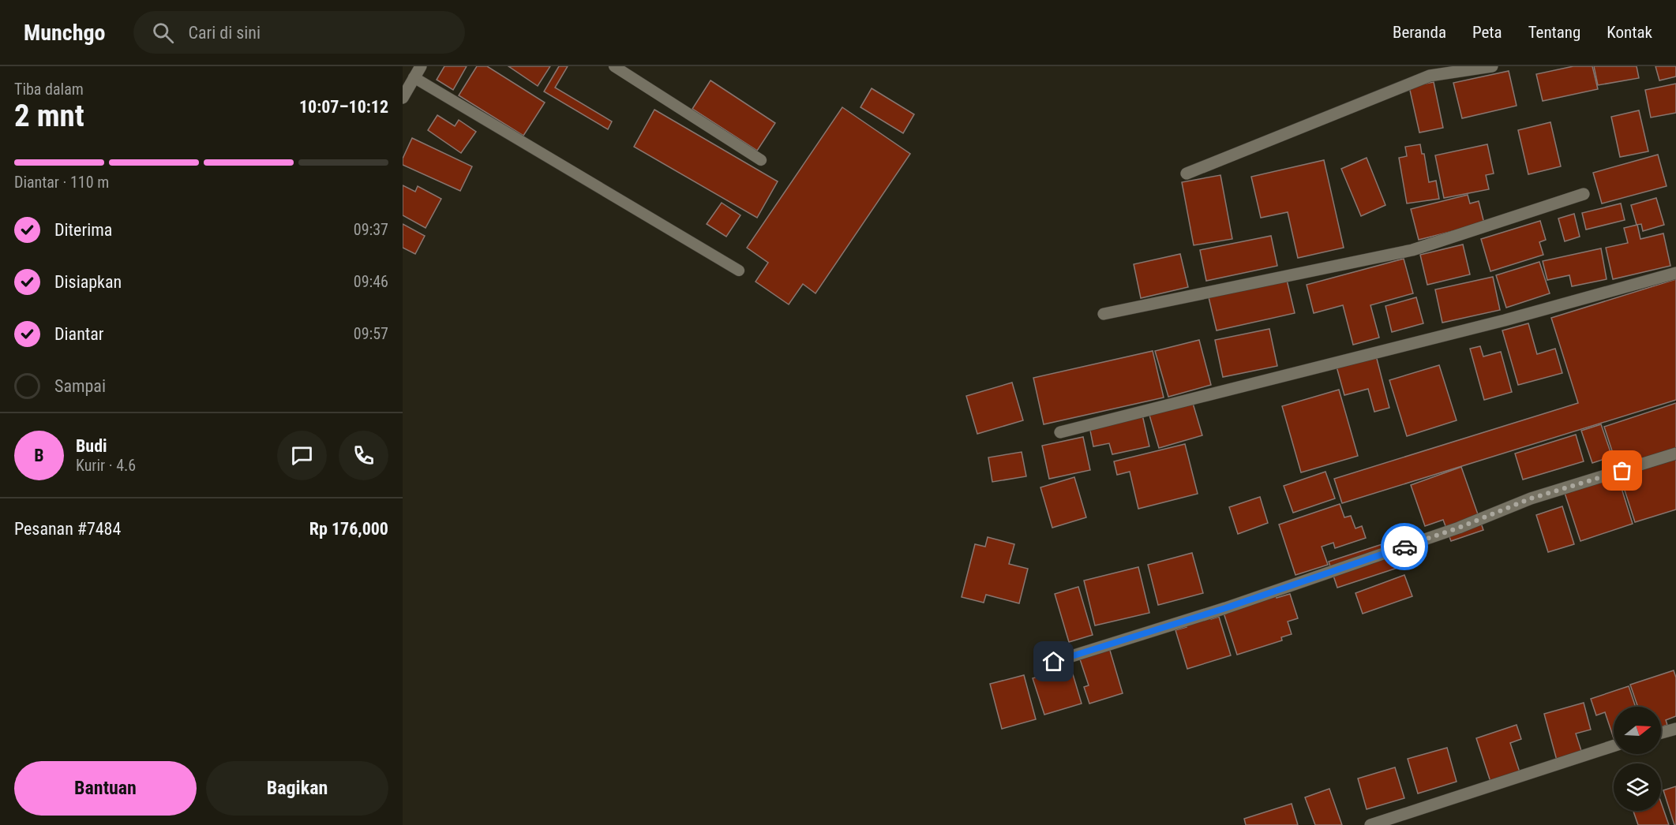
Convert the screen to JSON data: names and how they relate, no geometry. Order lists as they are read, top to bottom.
{
  "north": "right",
  "page": {
    "header": "Munchgo",
    "search": "Cari di sini",
    "nav": [
      "Beranda",
      "Peta",
      "Tentang",
      "Kontak"
    ],
    "heading": ["2 mnt", "Tiba dalam", "10:07–10:12"],
    "panel": [
      "Budi",
      "Kurir · 4.6",
      "Pesanan #7484",
      "Rp 176,000"
    ],
    "bar": "Diantar · 110 m",
    "list": [
      ["Diterima", "09:37"],
      ["Disiapkan", "09:46"],
      ["Diantar", "09:57"],
      "Sampai"
    ],
    "round": "B",
    "buttons": ["Bantuan", "Bagikan"]
  }
}
